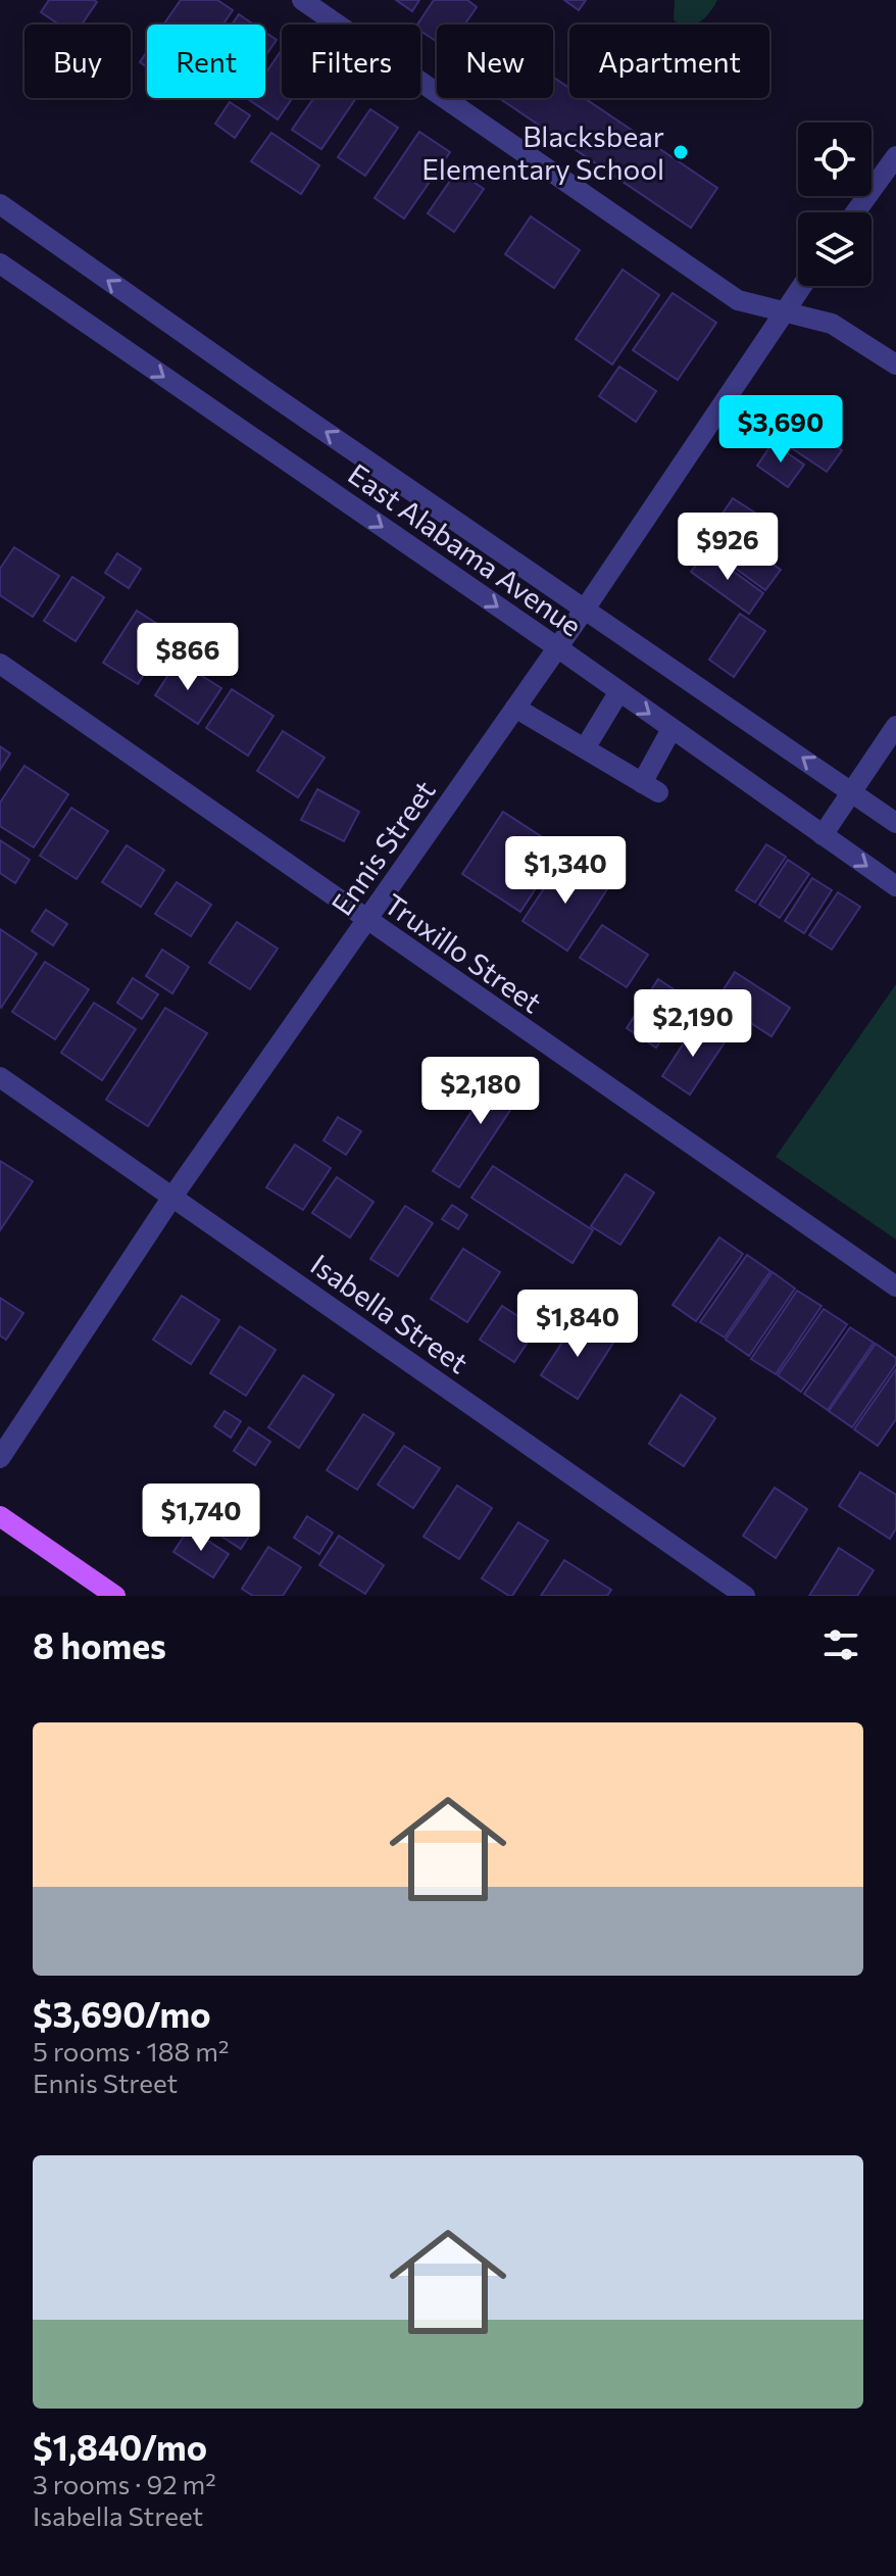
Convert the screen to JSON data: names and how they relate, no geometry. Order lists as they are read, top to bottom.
{
  "streets": {
    "street": [
      "East Alabama Avenue",
      "Ennis Street",
      "Truxillo Street",
      "Isabella Street"
    ]
  },
  "crossings": [
    ["East Alabama Avenue", "Ennis Street"],
    ["Ennis Street", "Truxillo Street"],
    ["Ennis Street", "Isabella Street"]
  ],
  "places": ["Blacksbear Elementary School"],
  "page": {
    "chip": [
      "Buy",
      "Rent",
      "Filters",
      "New",
      "Apartment"
    ],
    "price": [
      "$3,690",
      "$926",
      "$866",
      "$1,340",
      "$2,190",
      "$2,180",
      "$1,840",
      "$1,740"
    ],
    "heading": "8 homes",
    "list": [
      {
        "name": "$3,690/mo",
        "note": "5 rooms · 188 m² · Ennis Street"
      },
      {
        "name": "$1,840/mo",
        "note": "3 rooms · 92 m² · Isabella Street"
      }
    ]
  }
}
